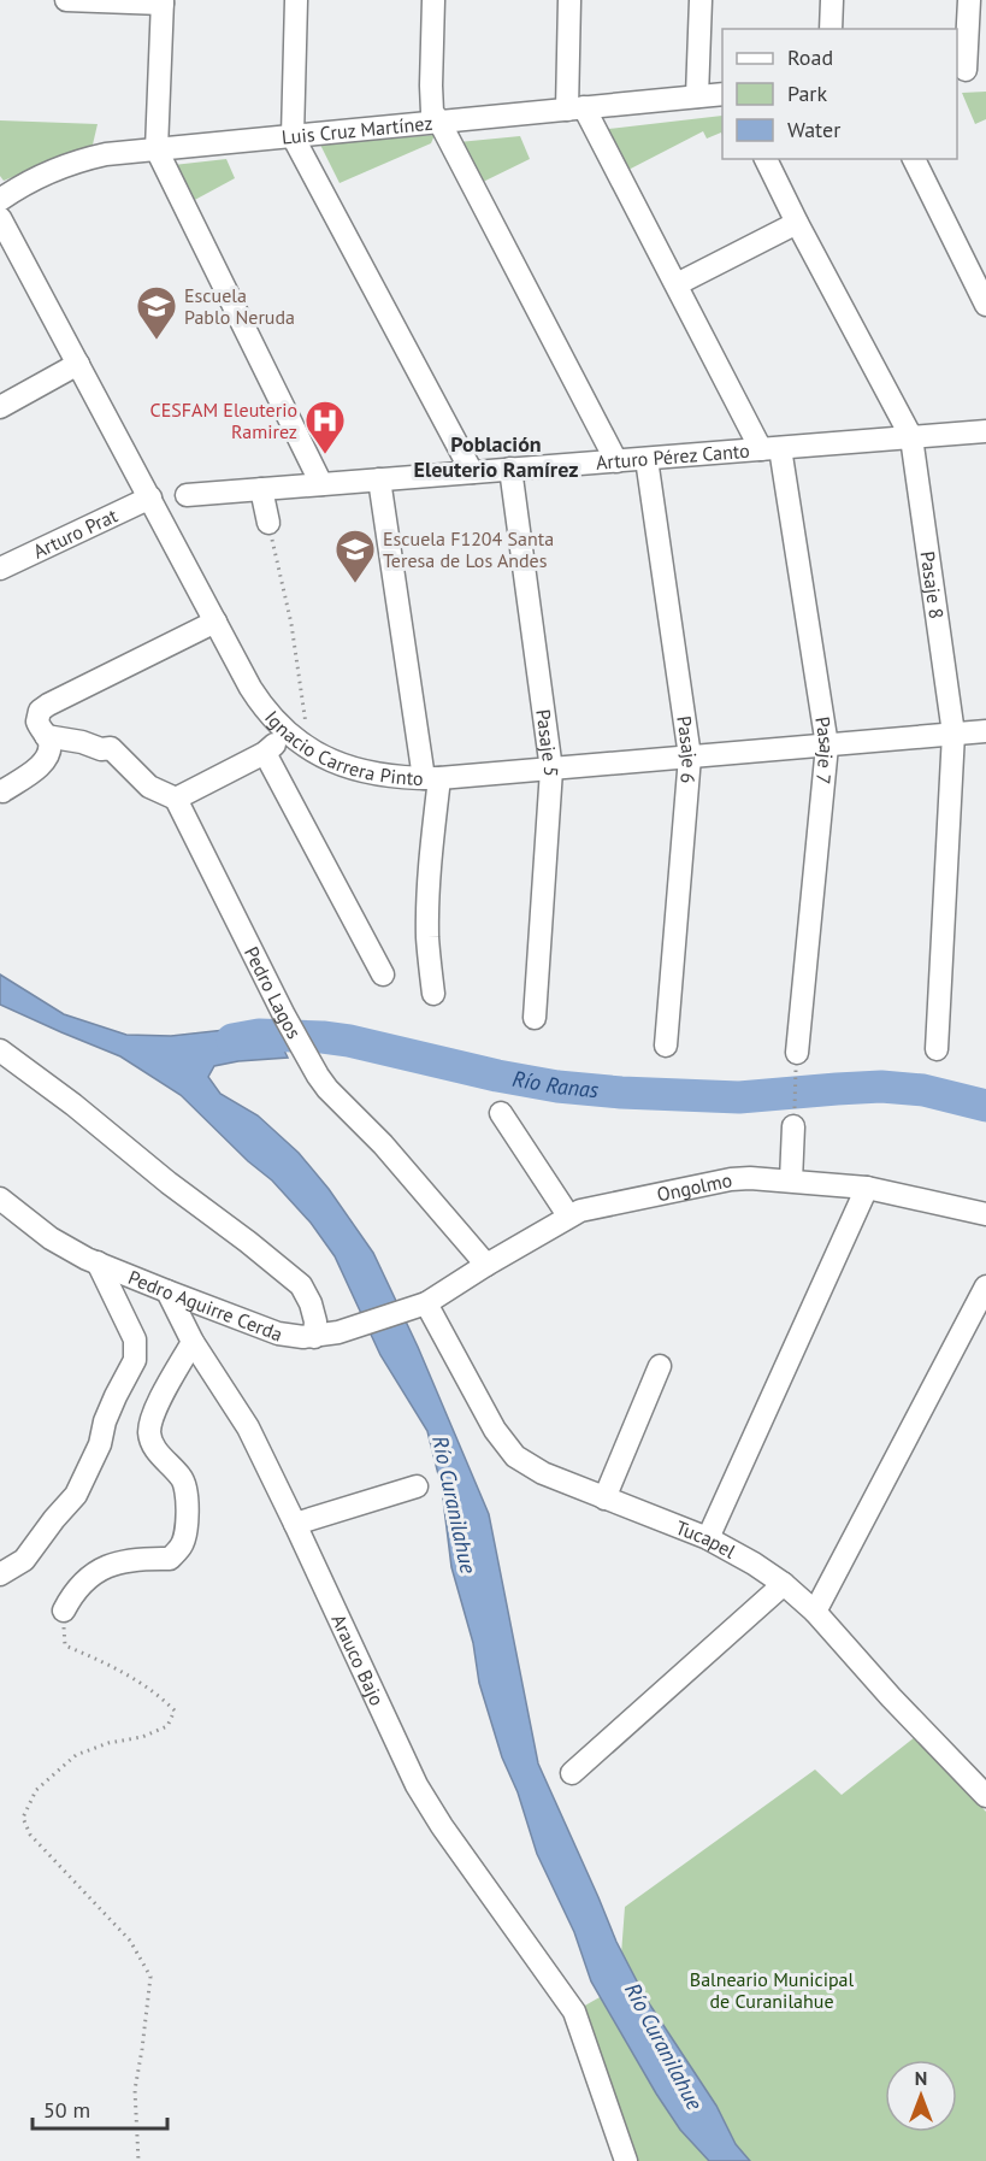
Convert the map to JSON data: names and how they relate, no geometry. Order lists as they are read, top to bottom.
{
  "streets": {
    "street": [
      "Luis Cruz Martínez",
      "Arturo Pérez Canto",
      "Arturo Prat",
      "Pasaje 8",
      "Ignacio Carrera Pinto",
      "Pasaje 5",
      "Pasaje 7",
      "Pasaje 6",
      "Pedro Lagos",
      "Ongolmo",
      "Pedro Aguirre Cerda",
      "Tucapel",
      "Arauco Bajo"
    ]
  },
  "crossings": [
    ["Luis Cruz Martínez", "Pasaje 7"],
    ["Arturo Pérez Canto", "Pasaje 8"],
    ["Arturo Pérez Canto", "Pasaje 5"],
    ["Arturo Pérez Canto", "Pasaje 7"],
    ["Arturo Pérez Canto", "Pasaje 6"],
    ["Arturo Prat", "Ignacio Carrera Pinto"],
    ["Pasaje 8", "Ignacio Carrera Pinto"],
    ["Ignacio Carrera Pinto", "Pasaje 5"],
    ["Ignacio Carrera Pinto", "Pasaje 7"],
    ["Ignacio Carrera Pinto", "Pasaje 6"],
    ["Pedro Lagos", "Ongolmo"],
    ["Ongolmo", "Pedro Aguirre Cerda"],
    ["Ongolmo", "Tucapel"],
    ["Pedro Aguirre Cerda", "Tucapel"],
    ["Pedro Aguirre Cerda", "Arauco Bajo"]
  ],
  "districts": ["Población Eleuterio Ramírez"],
  "water": ["Río Ranas", "Río Curanilahue"],
  "parks": ["Balneario Municipal de Curanilahue"],
  "places": {
    "school or university": ["Escuela Pablo Neruda", "Escuela F1204 Santa Teresa de Los Andes"],
    "hospital": ["CESFAM Eleuterio Ramirez"]
  },
  "legend": ["Road", "Park", "Water"],
  "scale_bar": "50 m",
  "north": "top"
}
